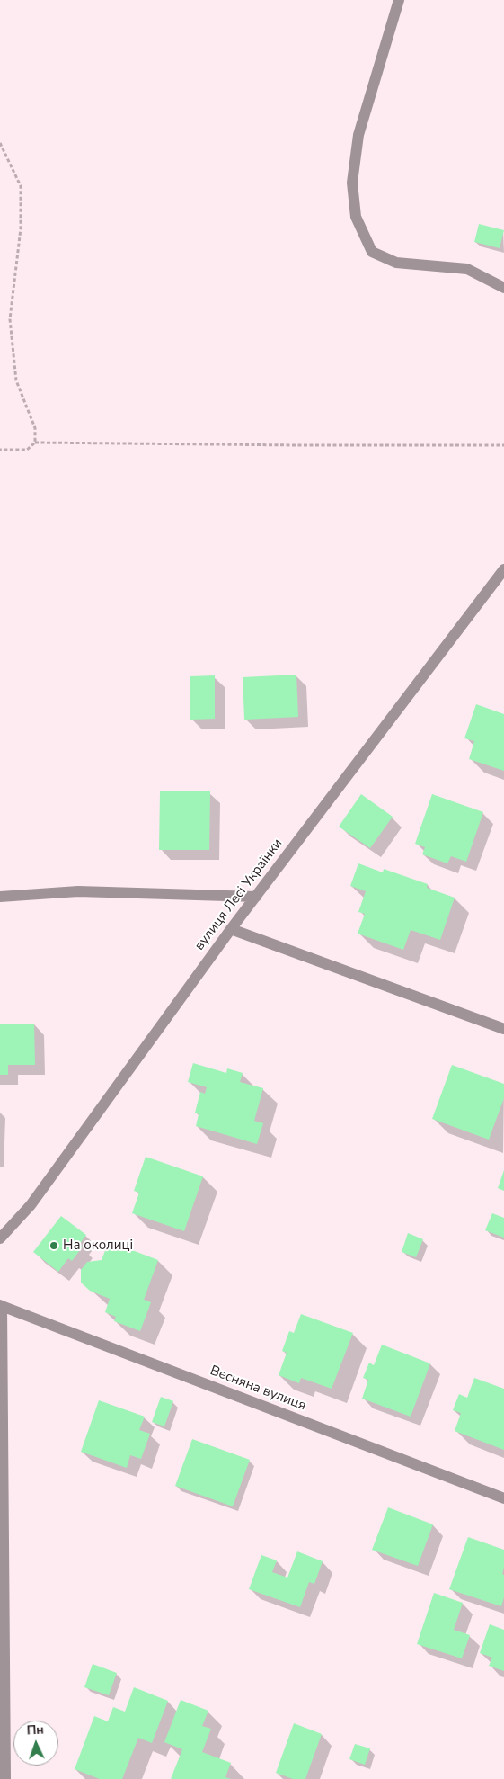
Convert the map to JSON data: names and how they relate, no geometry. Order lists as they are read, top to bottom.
{
  "streets": {
    "street": ["вулиця Лесі Українки", "Весняна вулиця"]
  },
  "places": ["На околиці"],
  "north": "top"
}
